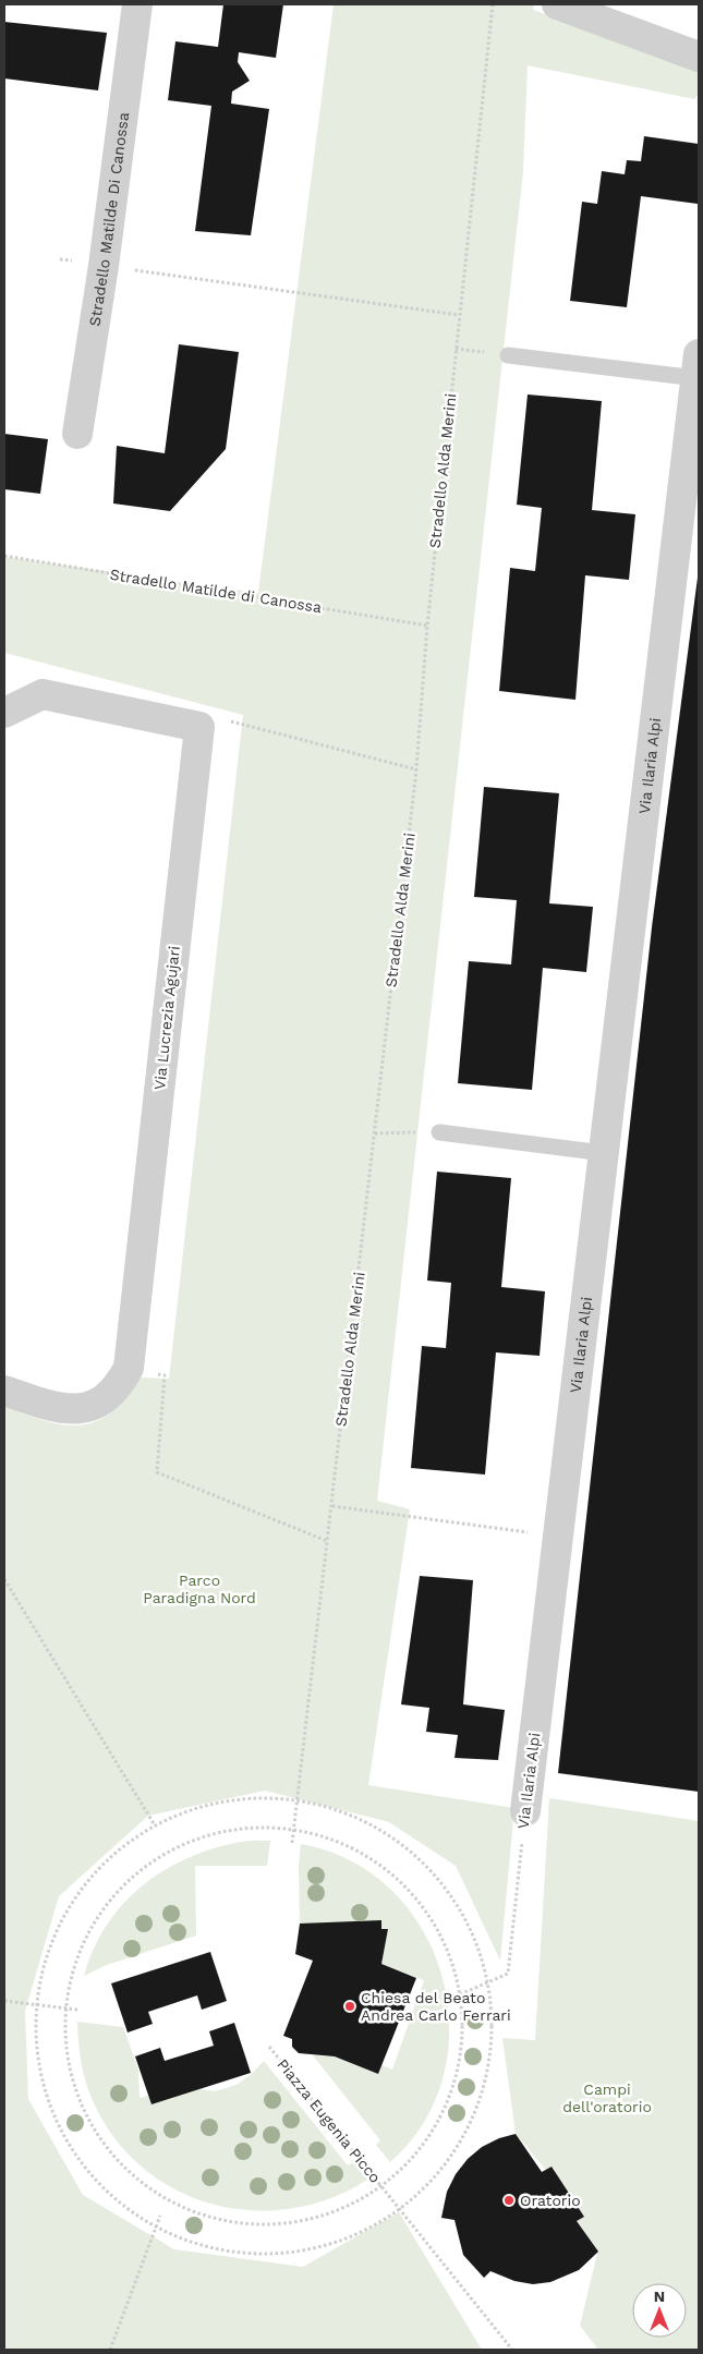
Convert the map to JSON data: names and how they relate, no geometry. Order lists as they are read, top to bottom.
{
  "streets": {
    "street": ["Stradello Matilde Di Canossa", "Via Ilaria Alpi", "Via Lucrezia Agujari"],
    "path": ["Stradello Alda Merini", "Stradello Matilde di Canossa", "Piazza Eugenia Picco"]
  },
  "crossings": [
    ["Stradello Alda Merini", "Stradello Matilde di Canossa"]
  ],
  "parks": ["Parco Paradigna Nord", "Campi dell'oratorio"],
  "places": ["Chiesa del Beato Andrea Carlo Ferrari", "Oratorio"],
  "north": "top"
}
